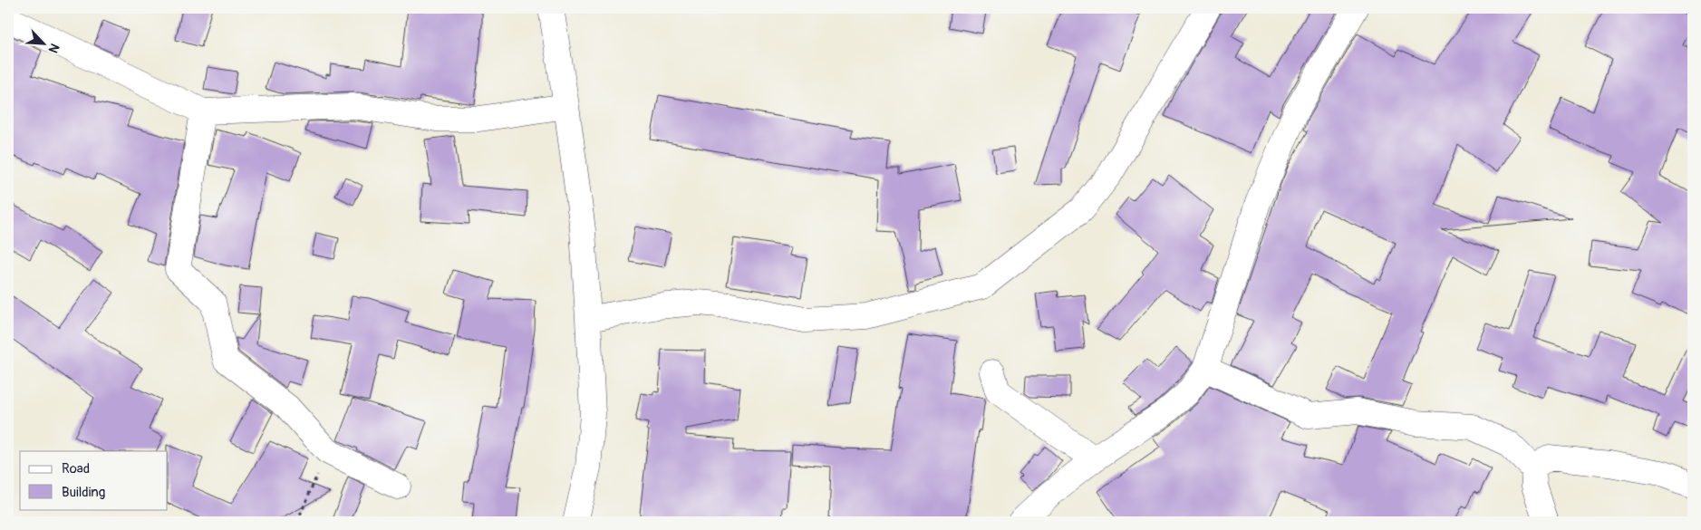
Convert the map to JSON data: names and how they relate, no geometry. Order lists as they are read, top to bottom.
{
  "legend": ["Road", "Building"],
  "north": "bottom right"
}
